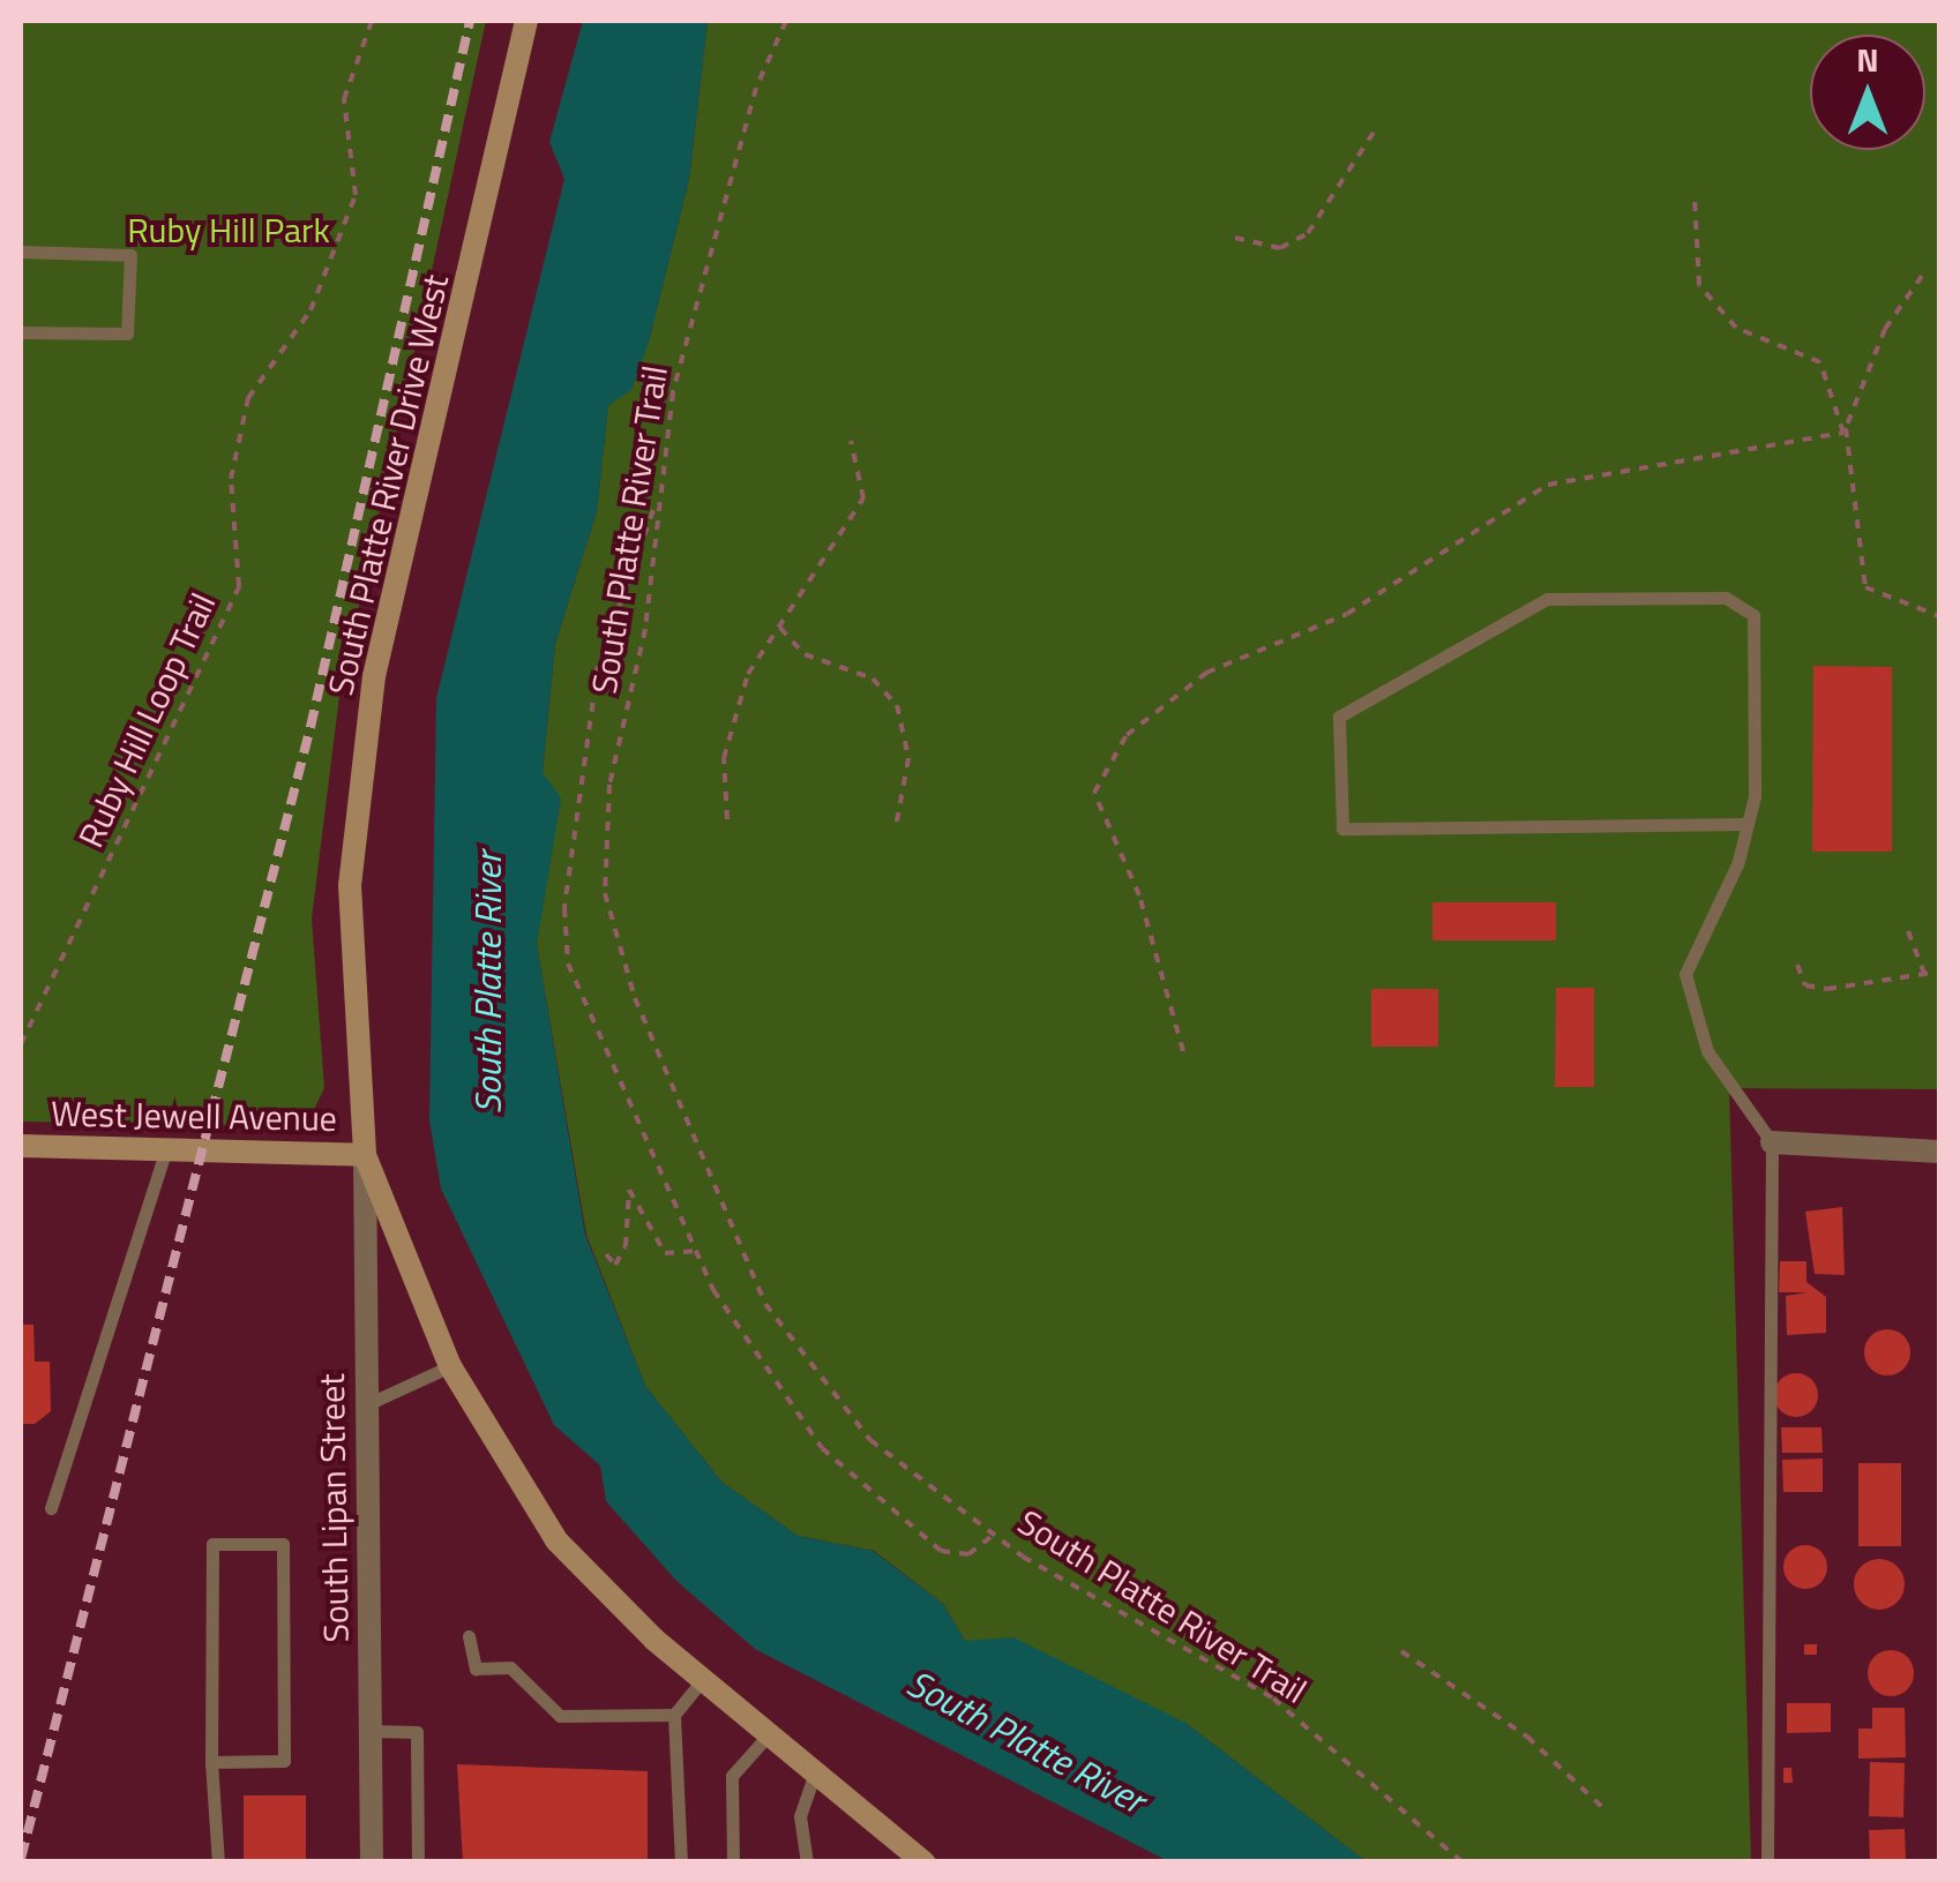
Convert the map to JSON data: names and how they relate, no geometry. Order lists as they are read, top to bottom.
{
  "streets": {
    "street": ["South Platte River Drive West", "West Jewell Avenue", "South Lipan Street"],
    "path": ["South Platte River Trail", "Ruby Hill Loop Trail"]
  },
  "crossings": [
    ["South Platte River Drive West", "West Jewell Avenue"],
    ["South Platte River Drive West", "South Lipan Street"],
    ["West Jewell Avenue", "South Lipan Street"]
  ],
  "water": ["South Platte River"],
  "parks": ["Ruby Hill Park"],
  "north": "top"
}
